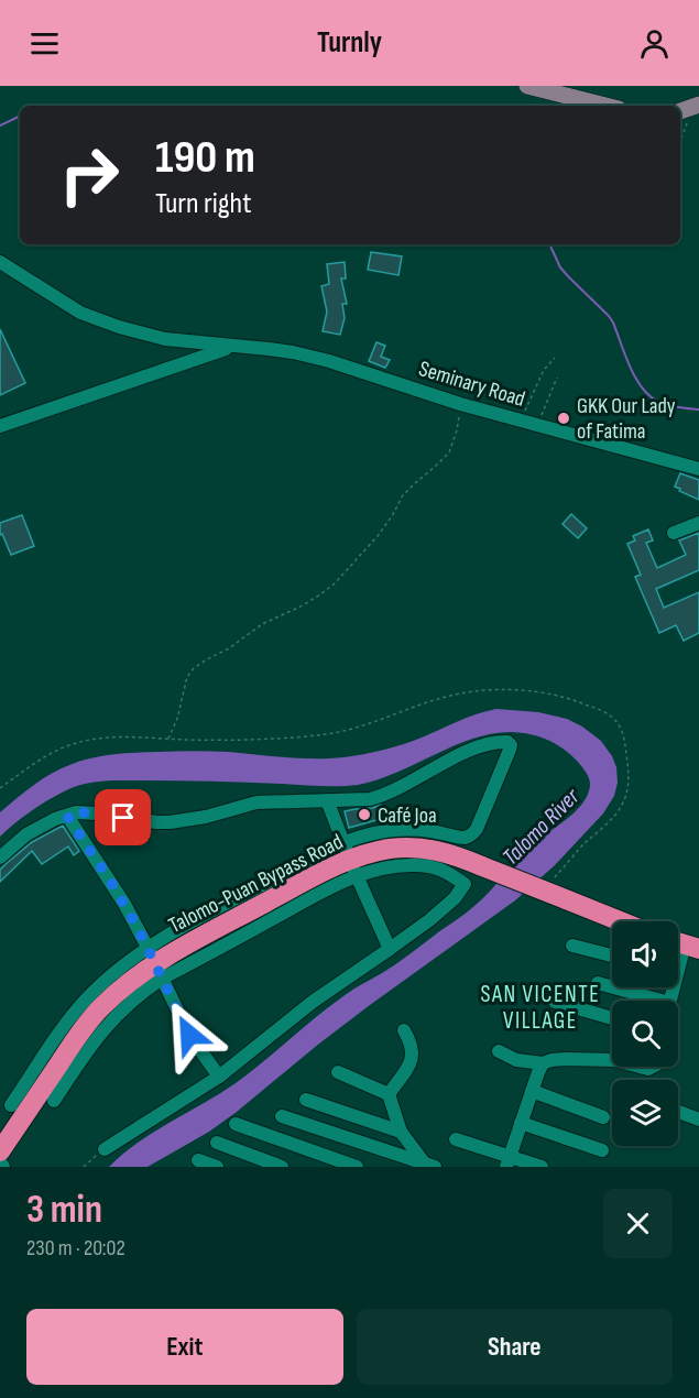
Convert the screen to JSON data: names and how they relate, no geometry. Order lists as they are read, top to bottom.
{
  "streets": {
    "highway": ["Talomo-Puan Bypass Road"],
    "street": ["Seminary Road"]
  },
  "districts": ["SAN VICENTE VILLAGE"],
  "water": ["Talomo River"],
  "places": ["GKK Our Lady of Fatima", "Café Joa"],
  "page": {
    "header": "Turnly",
    "turn": ["190 m", "Turn right"],
    "heading": ["3 min", "230 m · 20:02"],
    "buttons": ["Exit", "Share"]
  }
}
